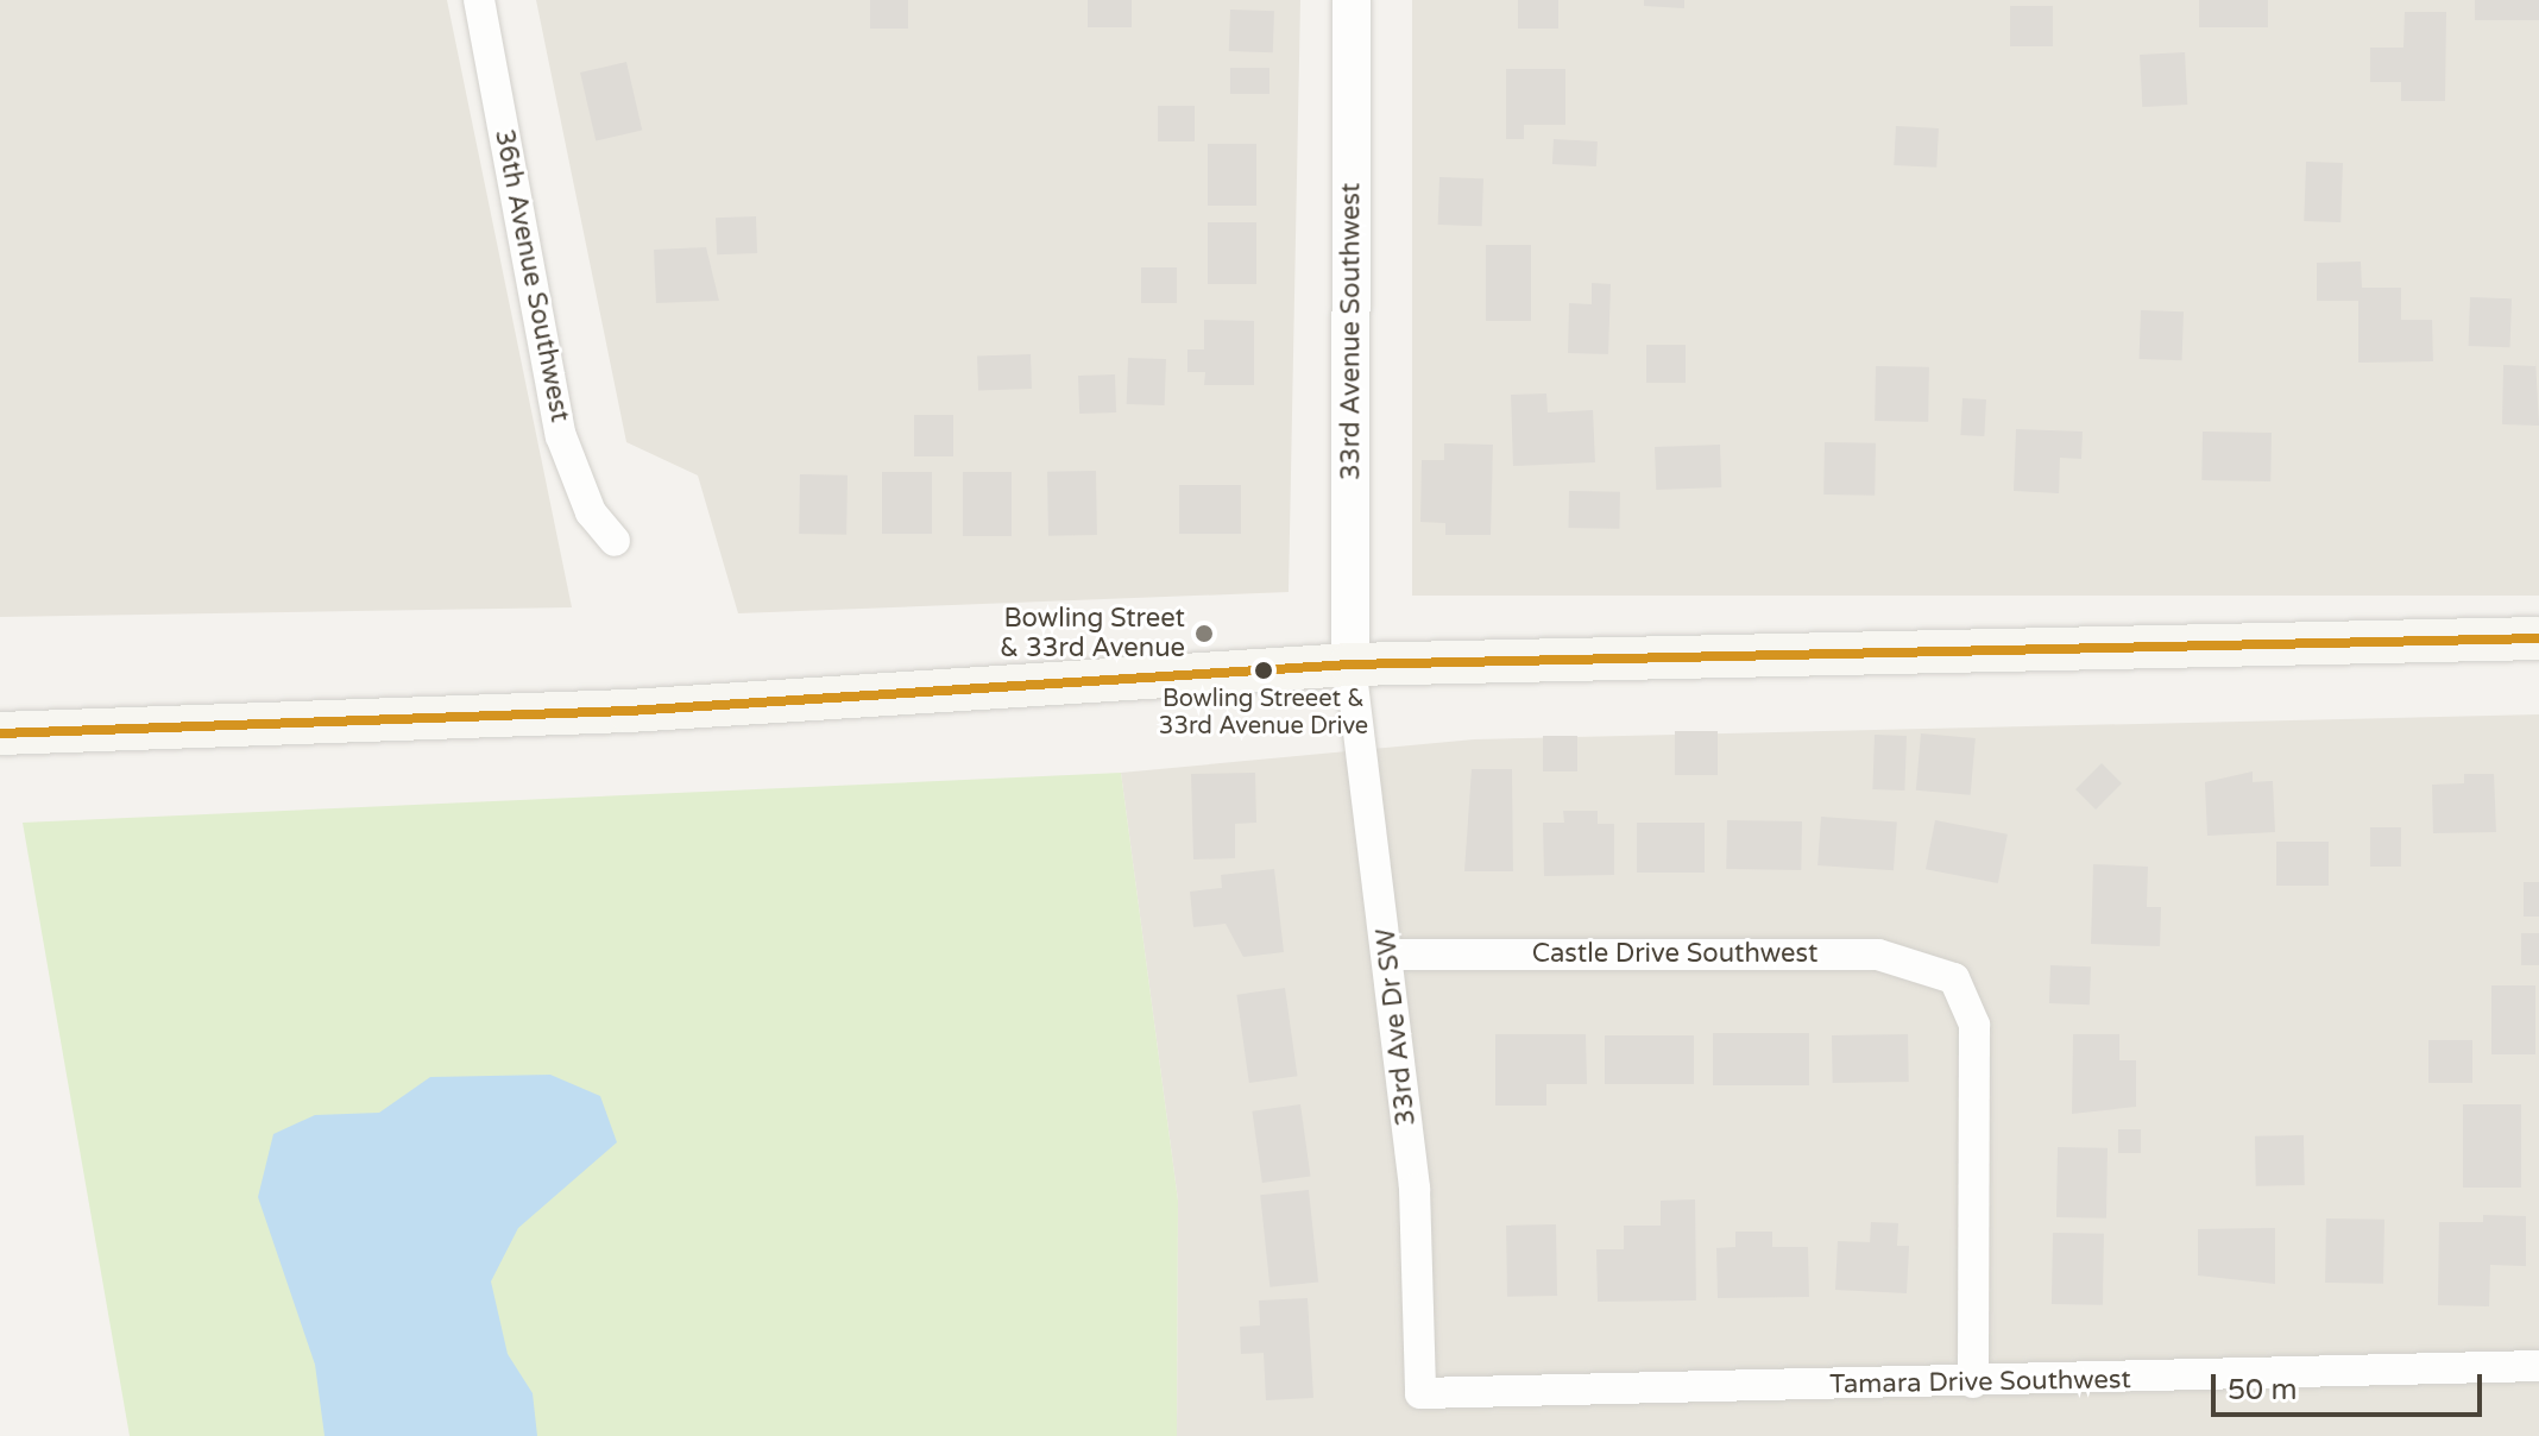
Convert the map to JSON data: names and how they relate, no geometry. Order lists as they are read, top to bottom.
{
  "streets": {
    "street": [
      "36th Avenue Southwest",
      "33rd Avenue Southwest",
      "Castle Drive Southwest",
      "33rd Ave Dr SW",
      "Tamara Drive Southwest"
    ]
  },
  "crossings": [
    ["33rd Avenue Southwest", "33rd Ave Dr SW"],
    ["Castle Drive Southwest", "33rd Ave Dr SW"],
    ["Castle Drive Southwest", "Tamara Drive Southwest"],
    ["33rd Ave Dr SW", "Tamara Drive Southwest"]
  ],
  "places": ["Bowling Street & 33rd Avenue", "Bowling Streeet & 33rd Avenue Drive"],
  "scale_bar": "50 m"
}
